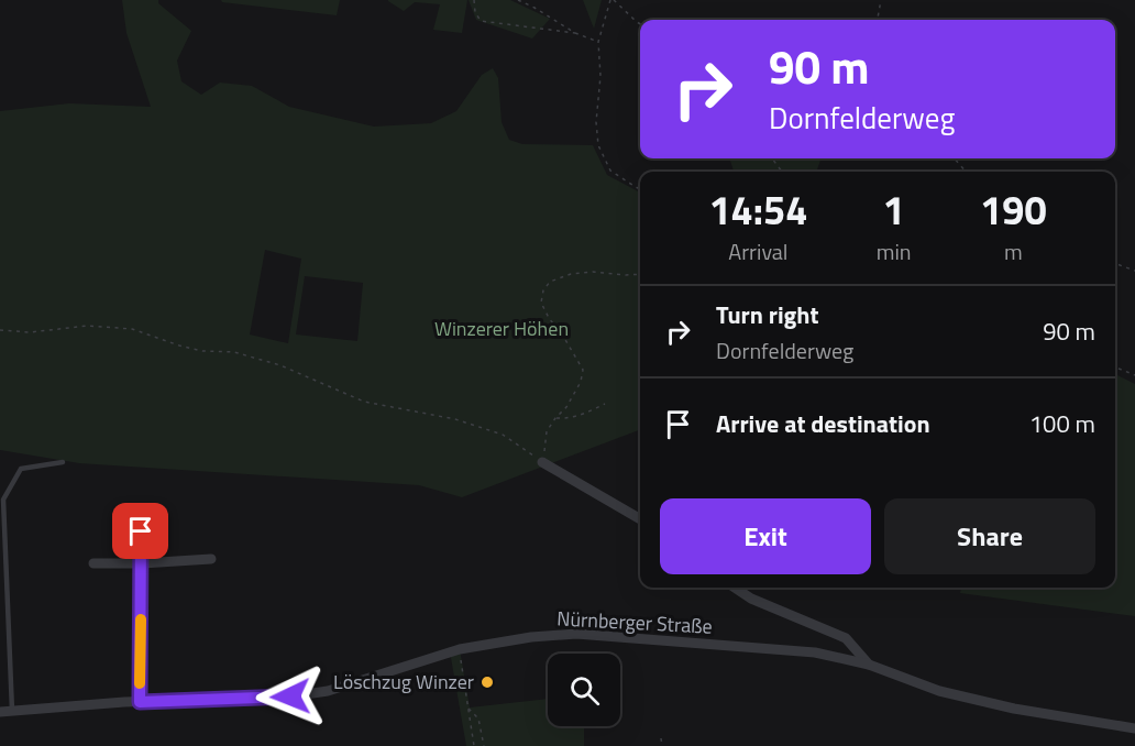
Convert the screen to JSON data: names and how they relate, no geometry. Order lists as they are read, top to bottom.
{
  "streets": {
    "street": ["Nürnberger Straße"]
  },
  "parks": ["Winzerer Höhen"],
  "places": ["Löschzug Winzer"],
  "page": {
    "turn": ["90 m", "Dornfelderweg"],
    "eta": [
      "14:54",
      "Arrival",
      "1",
      "min",
      "190",
      "m"
    ],
    "list": [
      {
        "name": "Turn right",
        "note": "Dornfelderweg",
        "value": "90 m"
      },
      {
        "name": "Arrive at destination",
        "value": "100 m"
      }
    ],
    "buttons": ["Exit", "Share"]
  }
}
